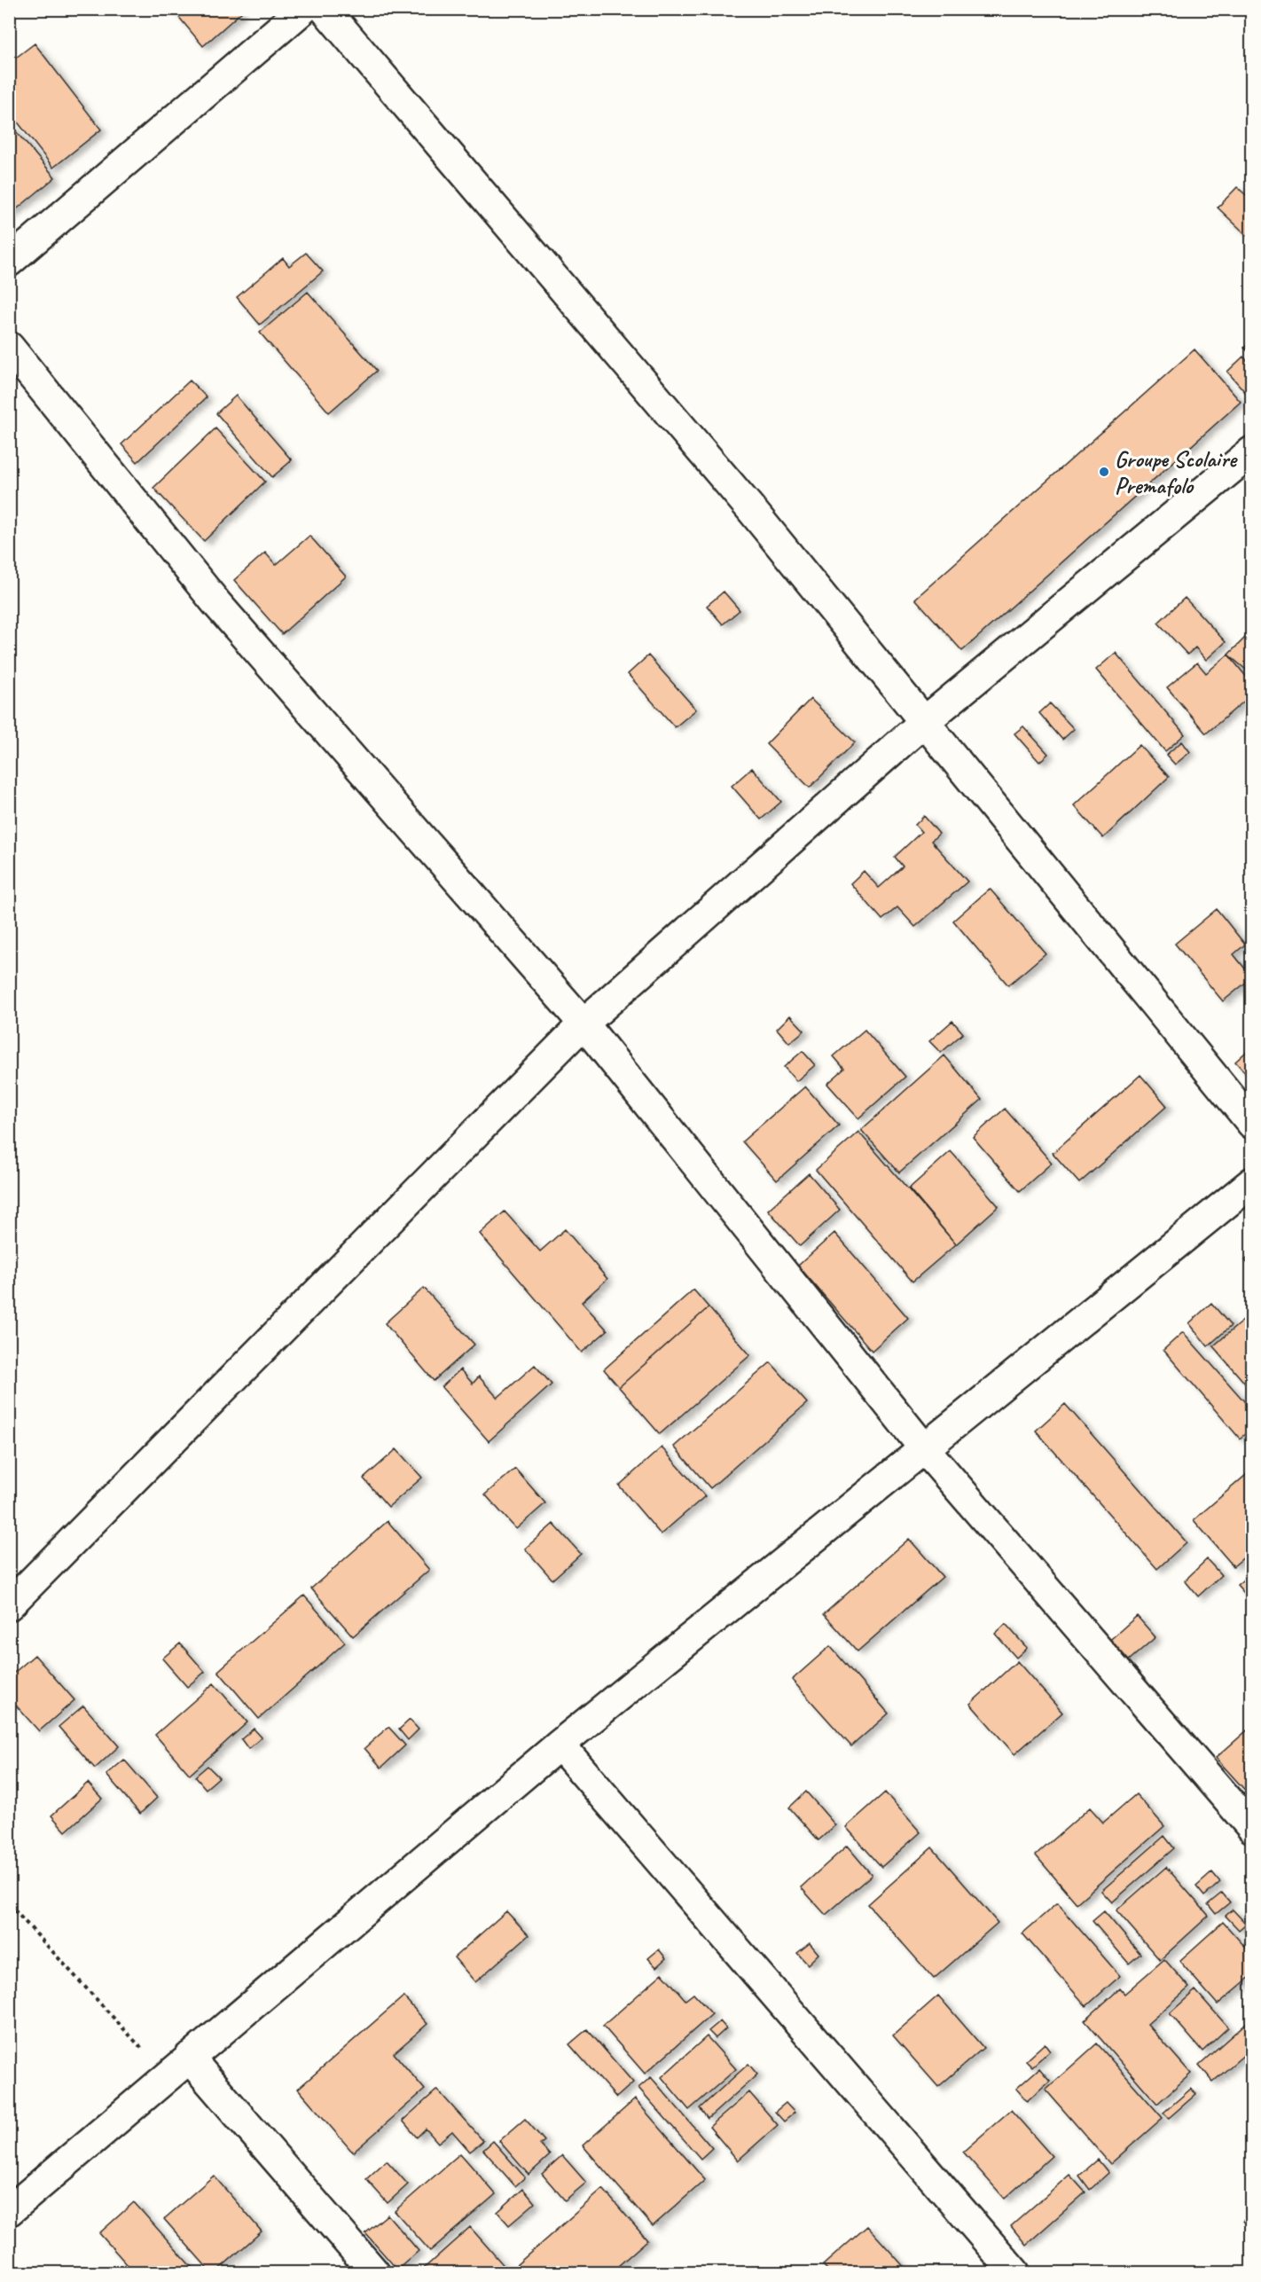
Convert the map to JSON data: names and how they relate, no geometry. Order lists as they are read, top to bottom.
{
  "places": ["Groupe Scolaire Premafolo"]
}
